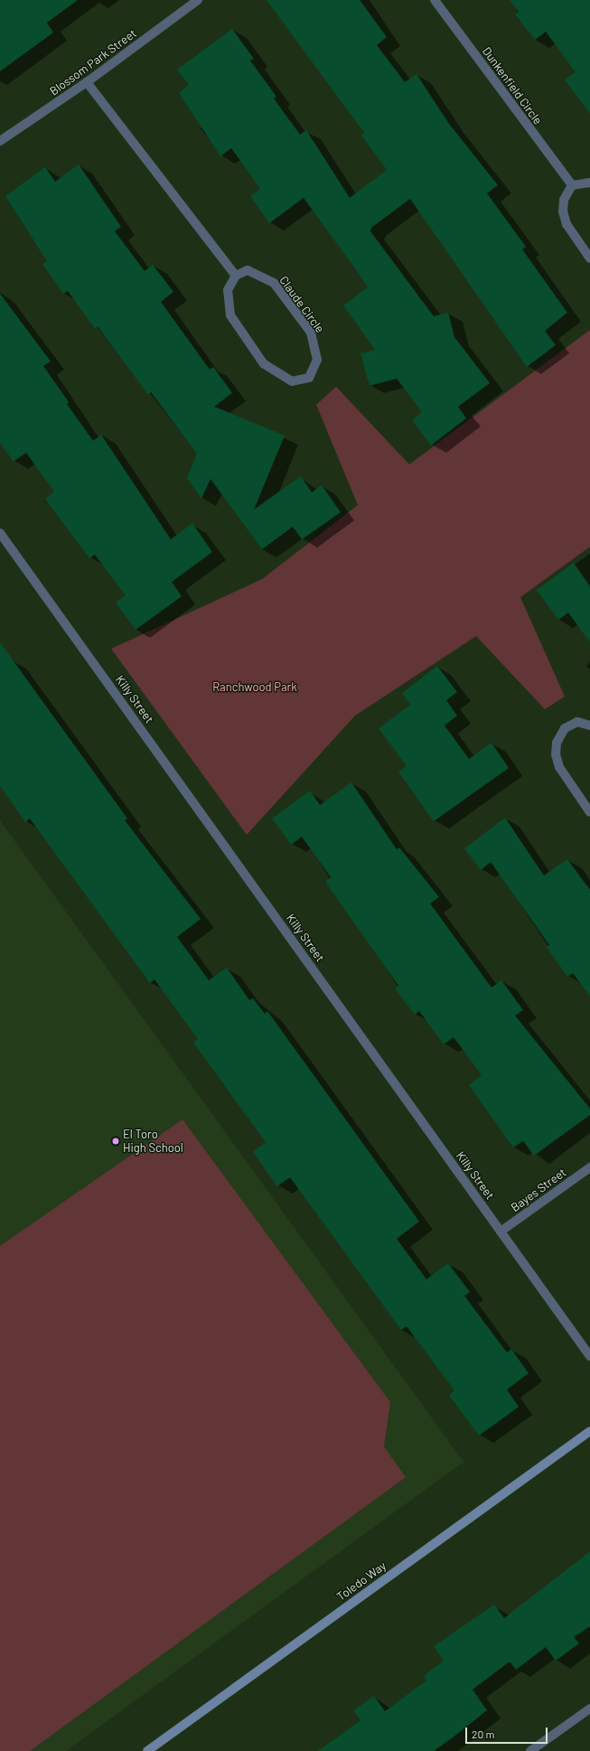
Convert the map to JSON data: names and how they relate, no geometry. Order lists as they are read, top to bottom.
{
  "streets": {
    "main road": ["Toledo Way"],
    "street": [
      "Blossom Park Street",
      "Dunkenfield Circle",
      "Claude Circle",
      "Killy Street",
      "Bayes Street"
    ]
  },
  "crossings": [
    ["Killy Street", "Bayes Street"]
  ],
  "parks": ["Ranchwood Park"],
  "places": ["El Toro High School"],
  "scale_bar": "20 m"
}
